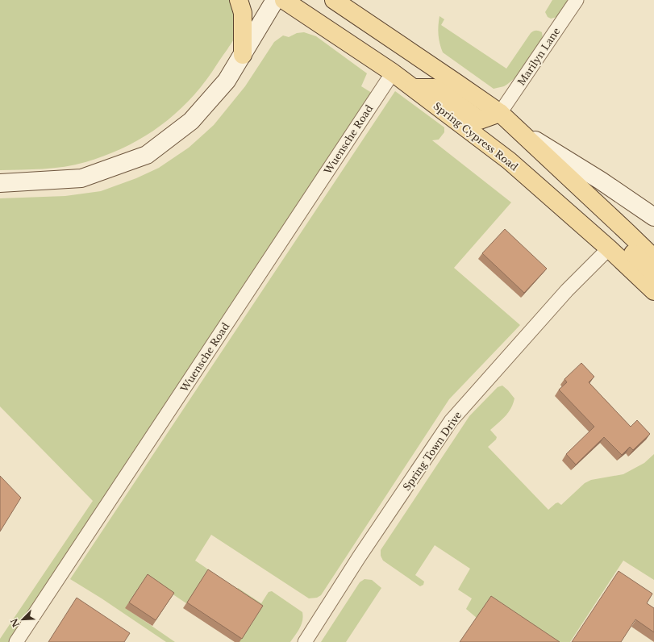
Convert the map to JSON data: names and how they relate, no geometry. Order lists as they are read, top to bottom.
{
  "streets": {
    "main road": ["Spring Cypress Road"],
    "street": ["Marilyn Lane", "Wuensche Road", "Spring Town Drive"]
  },
  "crossings": [
    ["Spring Cypress Road", "Wuensche Road"],
    ["Spring Cypress Road", "Spring Town Drive"]
  ],
  "north": "bottom left"
}
